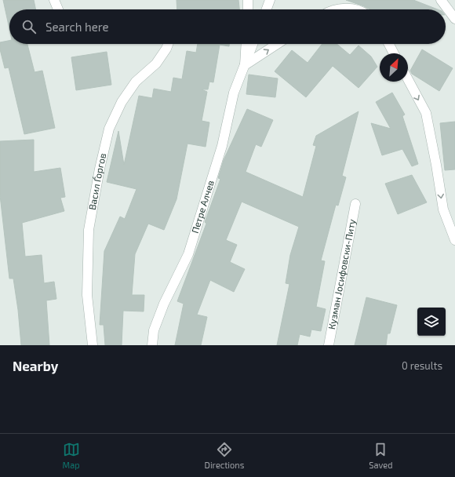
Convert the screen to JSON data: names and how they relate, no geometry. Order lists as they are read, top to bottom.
{
  "streets": {
    "street": ["Васил Ѓоргов", "Петре Алчев", "Кузман Јосифовски-Питу"]
  },
  "north": "top right",
  "page": {
    "search": "Search here",
    "heading": ["Nearby", "0 results"],
    "nav": ["Map", "Directions", "Saved"]
  }
}
